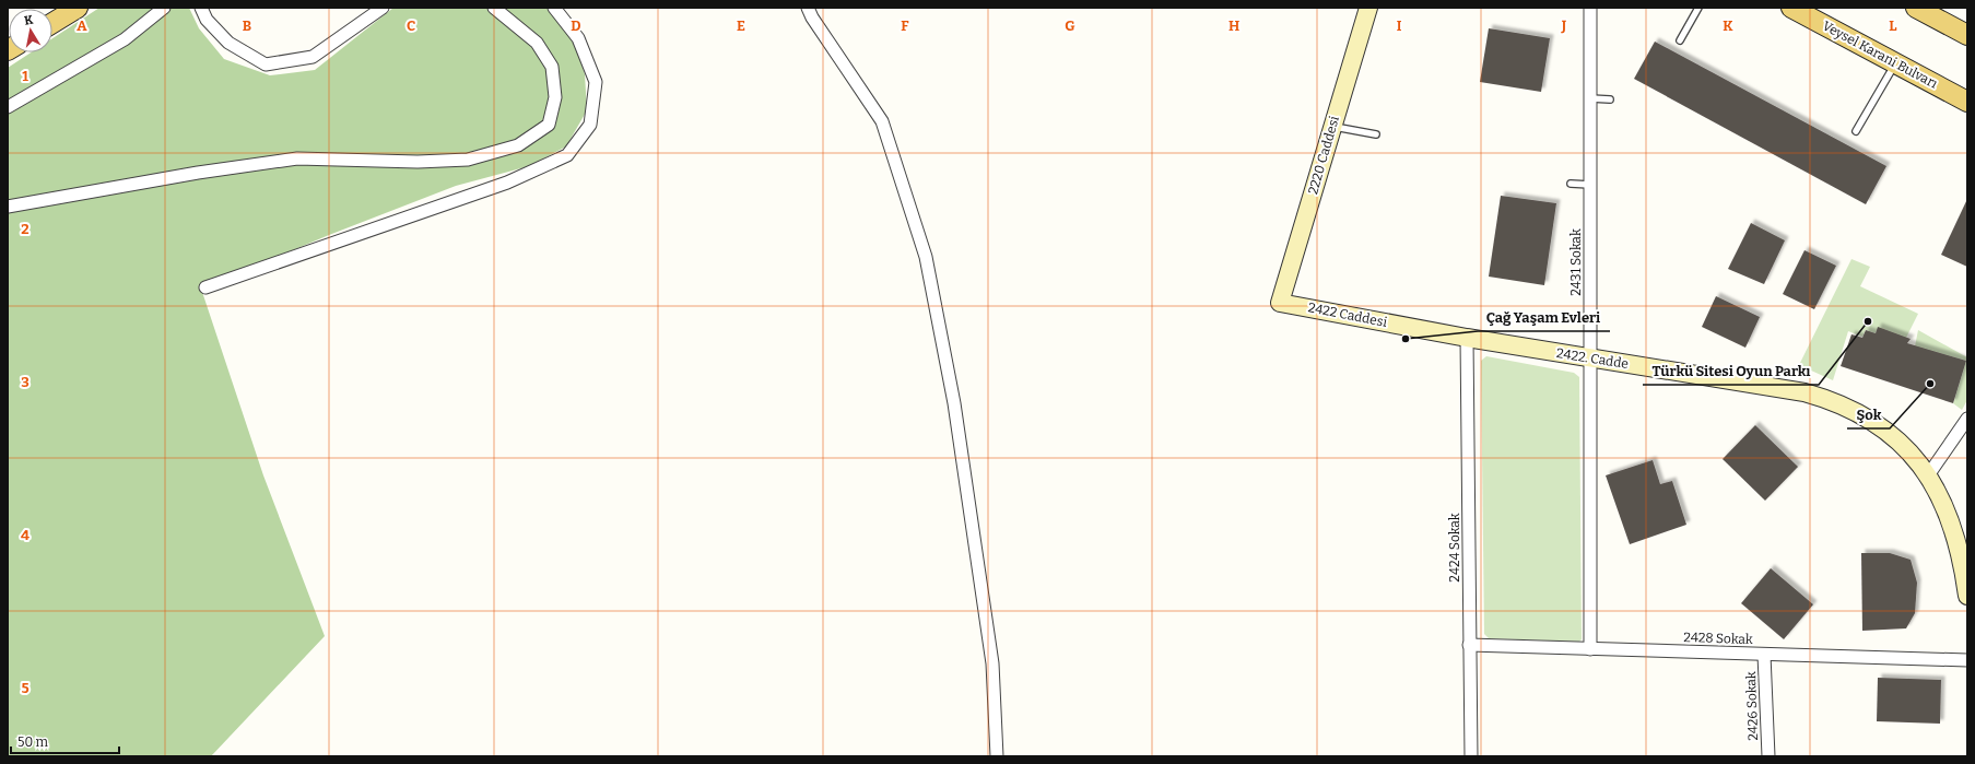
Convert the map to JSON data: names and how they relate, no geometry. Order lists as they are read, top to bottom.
{
  "streets": {
    "main road": ["Veysel Karani Bulvarı"],
    "street": [
      "2220 Caddesi",
      "2431 Sokak",
      "2422 Caddesi",
      "2422. Cadde",
      "2424 Sokak",
      "2428 Sokak",
      "2426 Sokak"
    ]
  },
  "crossings": [
    ["2220 Caddesi", "2422 Caddesi"],
    ["2431 Sokak", "2422. Cadde"],
    ["2431 Sokak", "2428 Sokak"],
    ["2422 Caddesi", "2422. Cadde"],
    ["2422 Caddesi", "2424 Sokak"],
    ["2422. Cadde", "2424 Sokak"],
    ["2424 Sokak", "2428 Sokak"],
    ["2428 Sokak", "2426 Sokak"]
  ],
  "places": ["Türkü Sitesi Oyun Parkı", "Çağ Yaşam Evleri", "Şok"],
  "scale_bar": "50 m",
  "north": "top",
  "grid": {
    "columns": [
      "A",
      "B",
      "C",
      "D",
      "E",
      "F",
      "G",
      "H",
      "I",
      "J",
      "K",
      "L"
    ],
    "rows": [
      "1",
      "2",
      "3",
      "4",
      "5"
    ]
  }
}
